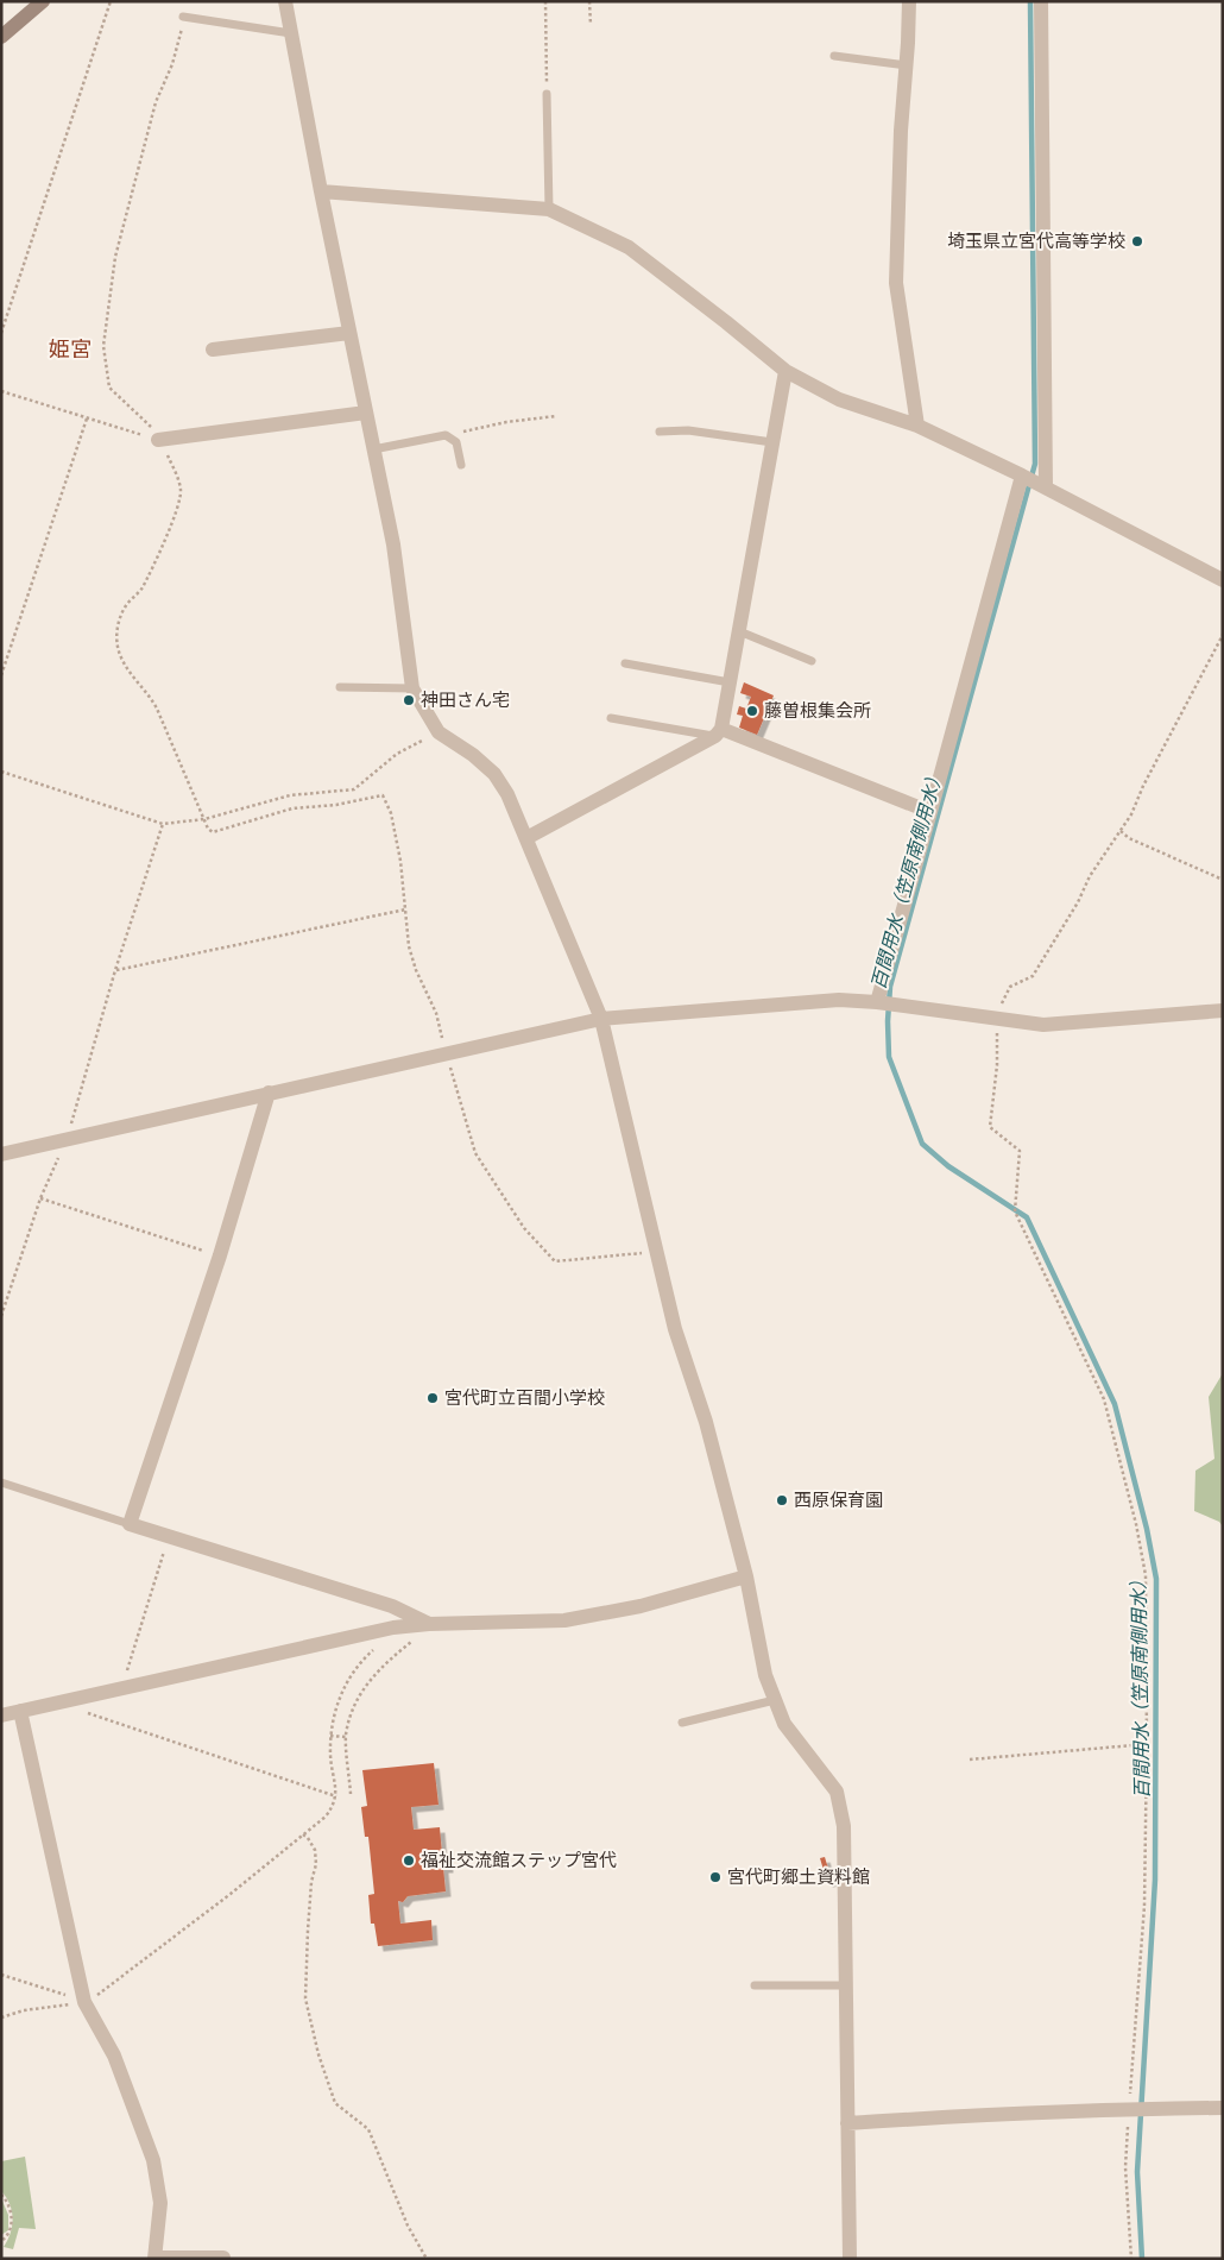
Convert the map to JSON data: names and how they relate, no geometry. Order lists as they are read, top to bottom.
{
  "districts": ["姫宮"],
  "water": ["百間用水（笠原南側用水）"],
  "places": [
    "埼玉県立宮代高等学校",
    "神田さん宅",
    "藤曽根集会所",
    "宮代町立百間小学校",
    "西原保育園",
    "福祉交流館ステップ宮代",
    "宮代町郷土資料館"
  ]
}
